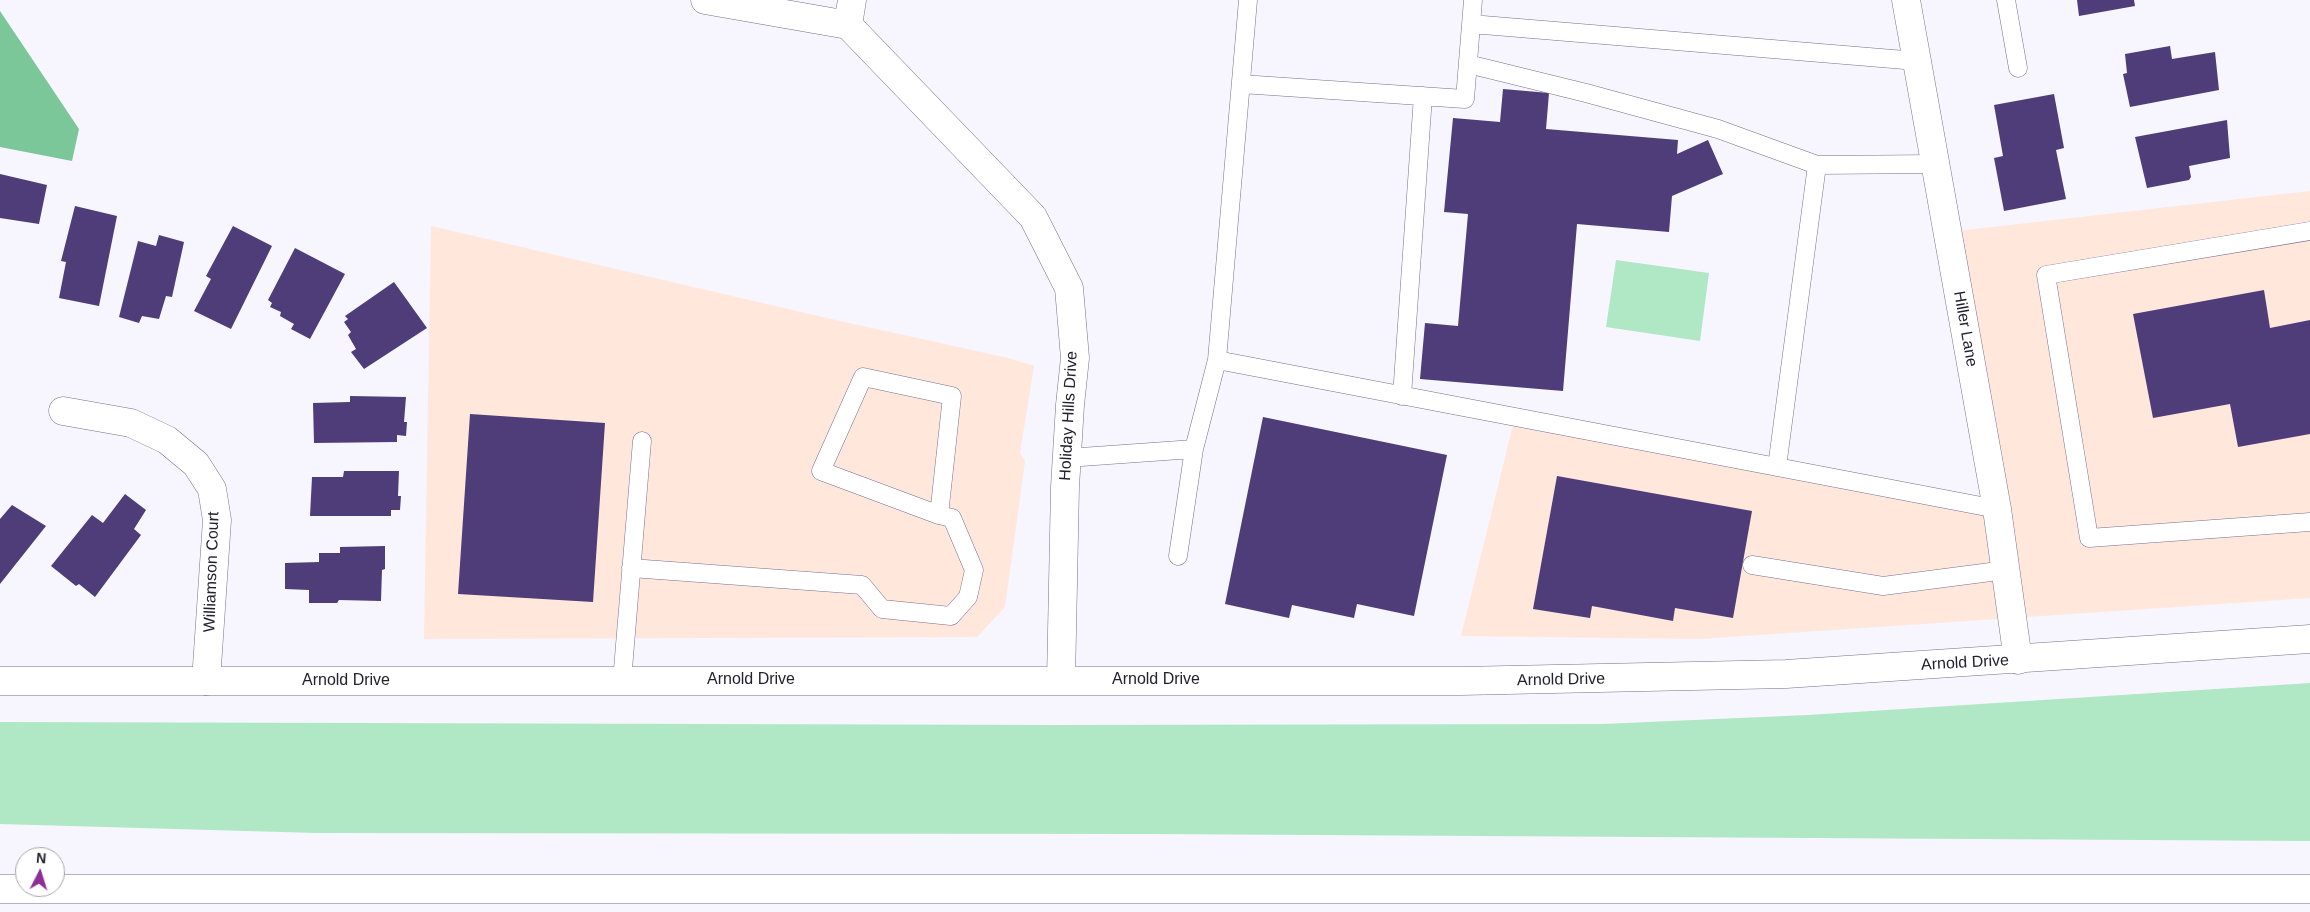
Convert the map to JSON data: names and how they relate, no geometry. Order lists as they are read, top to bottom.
{
  "streets": {
    "main road": [
      "Hiller Lane",
      "Holiday Hills Drive",
      "Williamson Court",
      "Arnold Drive"
    ]
  },
  "crossings": [
    ["Hiller Lane", "Arnold Drive"],
    ["Holiday Hills Drive", "Arnold Drive"],
    ["Williamson Court", "Arnold Drive"]
  ],
  "north": "top"
}
